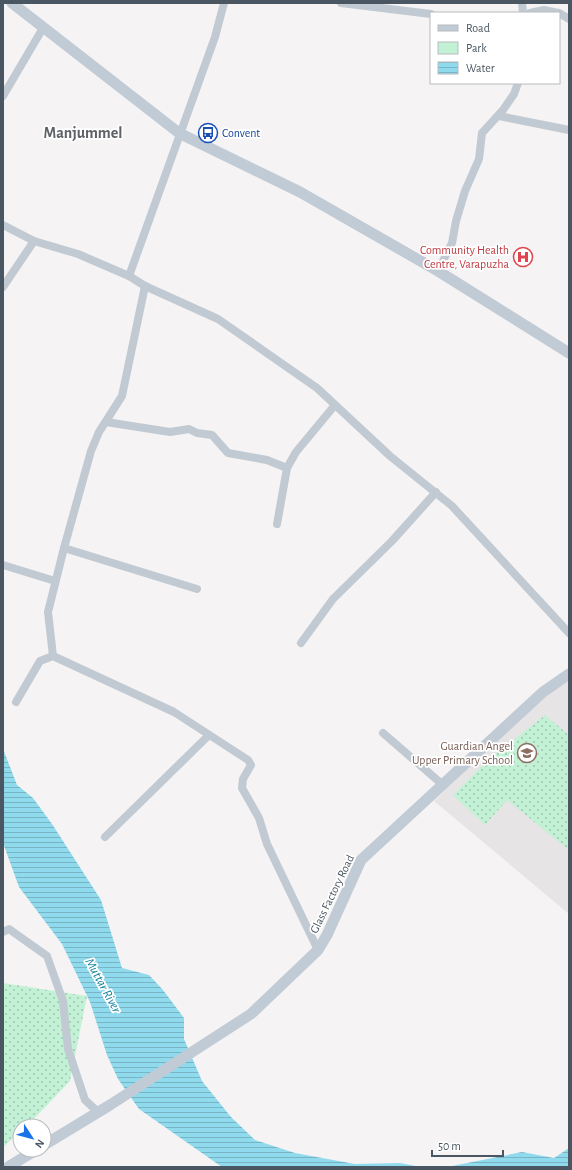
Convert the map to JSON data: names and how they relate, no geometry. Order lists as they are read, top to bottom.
{
  "streets": {
    "main road": ["Glass Factory Road"]
  },
  "districts": ["Manjummel"],
  "water": ["Muttar River"],
  "places": {
    "bus stop": ["Convent"],
    "hospital": ["Community Health Centre, Varapuzha"],
    "school or university": ["Guardian Angel Upper Primary School"]
  },
  "legend": ["Road", "Park", "Water"],
  "scale_bar": "50 m",
  "north": "bottom right"
}
